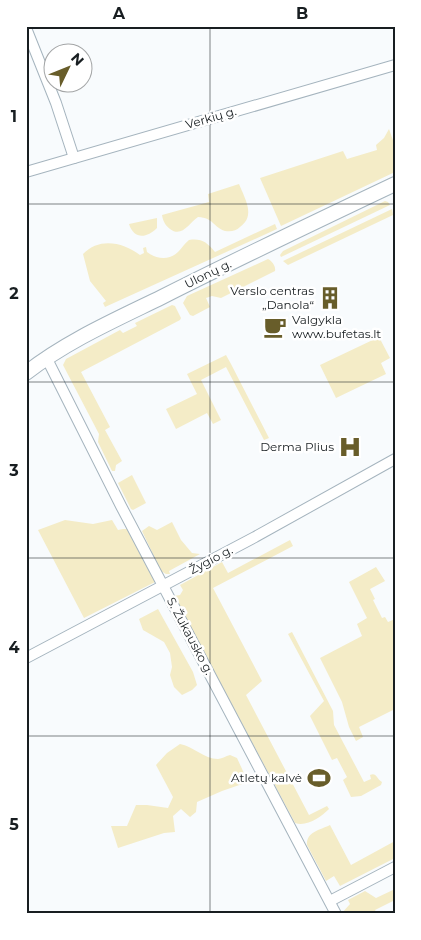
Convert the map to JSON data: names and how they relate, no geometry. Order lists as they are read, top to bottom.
{
  "streets": {
    "main road": ["Ulonų g."],
    "street": ["Verkių g.", "Žygio g.", "S. Žukausko g."]
  },
  "crossings": [
    ["Ulonų g.", "S. Žukausko g."],
    ["Žygio g.", "S. Žukausko g."]
  ],
  "places": {
    "building": ["Verslo centras „Danola“"],
    "cafe": ["Valgykla www.bufetas.lt"],
    "hospital": ["Derma Plius"],
    "sports": ["Atletų kalvė"]
  },
  "north": "top right",
  "grid": {
    "columns": ["A", "B"],
    "rows": [
      "1",
      "2",
      "3",
      "4",
      "5"
    ]
  }
}
